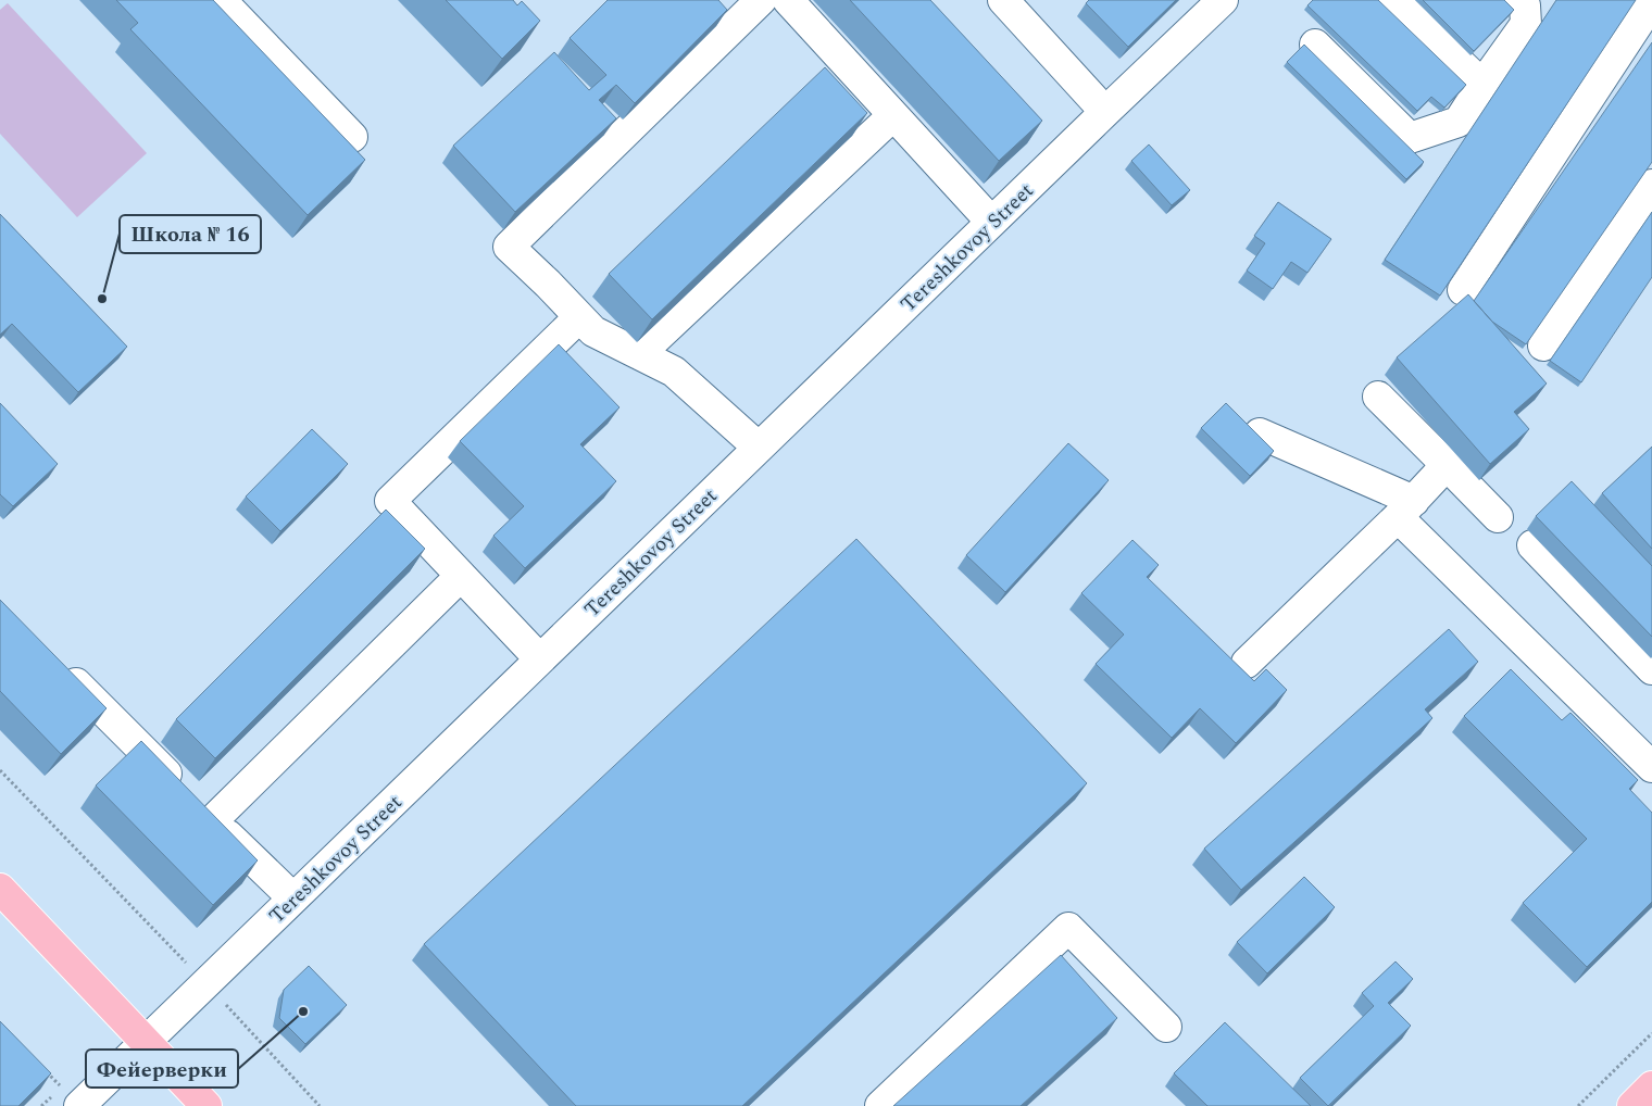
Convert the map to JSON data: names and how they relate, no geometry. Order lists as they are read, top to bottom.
{
  "streets": {
    "street": ["Tereshkovoy Street"]
  },
  "places": ["Школа № 16", "Фейерверки"]
}
